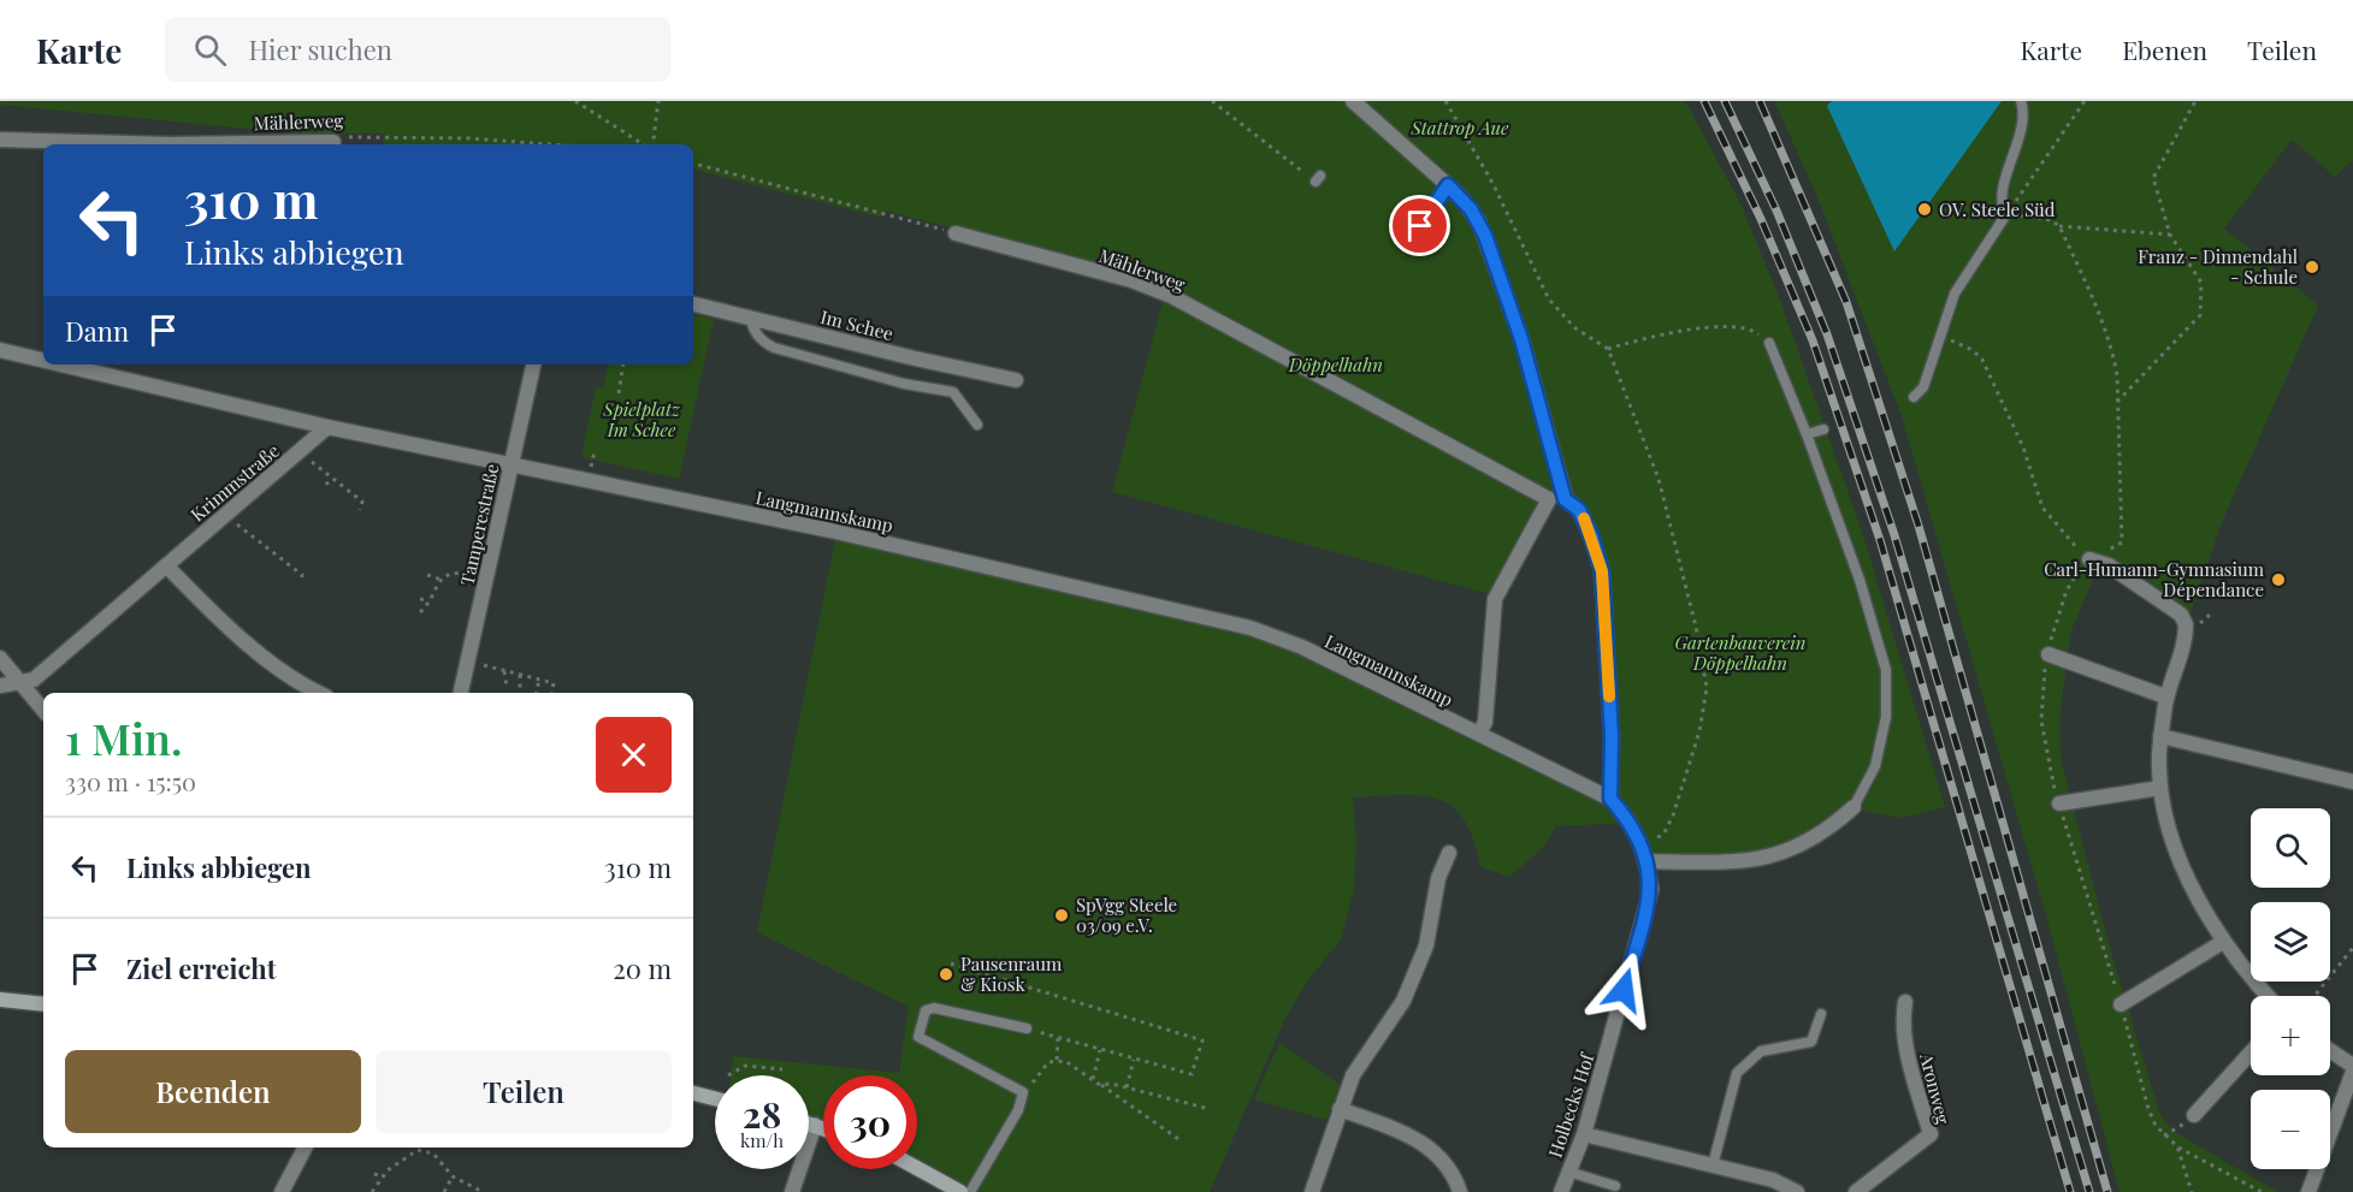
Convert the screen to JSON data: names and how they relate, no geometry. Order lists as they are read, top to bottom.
{
  "streets": {
    "street": [
      "Mählerweg",
      "Im Schee",
      "Krimmstraße",
      "Langmannskamp",
      "Tamperestraße",
      "Aronweg",
      "Holbecks Hof"
    ]
  },
  "crossings": [
    ["Krimmstraße", "Langmannskamp"],
    ["Langmannskamp", "Tamperestraße"],
    ["Langmannskamp", "Holbecks Hof"]
  ],
  "parks": [
    "Stattrop Aue",
    "Döppelhahn",
    "Spielplatz Im Schee",
    "Gartenbauverein Döppelhahn"
  ],
  "places": [
    "OV. Steele Süd",
    "Franz - Dinnendahl - Schule",
    "Carl-Humann-Gymnasium Dépendance",
    "SpVgg Steele 03/09 e.V.",
    "Pausenraum & Kiosk"
  ],
  "page": {
    "header": "Karte",
    "search": "Hier suchen",
    "nav": ["Karte", "Ebenen", "Teilen"],
    "turn": ["310 m", "Links abbiegen"],
    "then": "Dann",
    "heading": ["1 Min.", "330 m · 15:50"],
    "map_buttons": ["+", "−"],
    "list": [
      {
        "name": "Links abbiegen",
        "value": "310 m"
      },
      {
        "name": "Ziel erreicht",
        "value": "20 m"
      }
    ],
    "buttons": ["Beenden", "Teilen"],
    "speed": "28 km/h",
    "limit": "30"
  }
}
